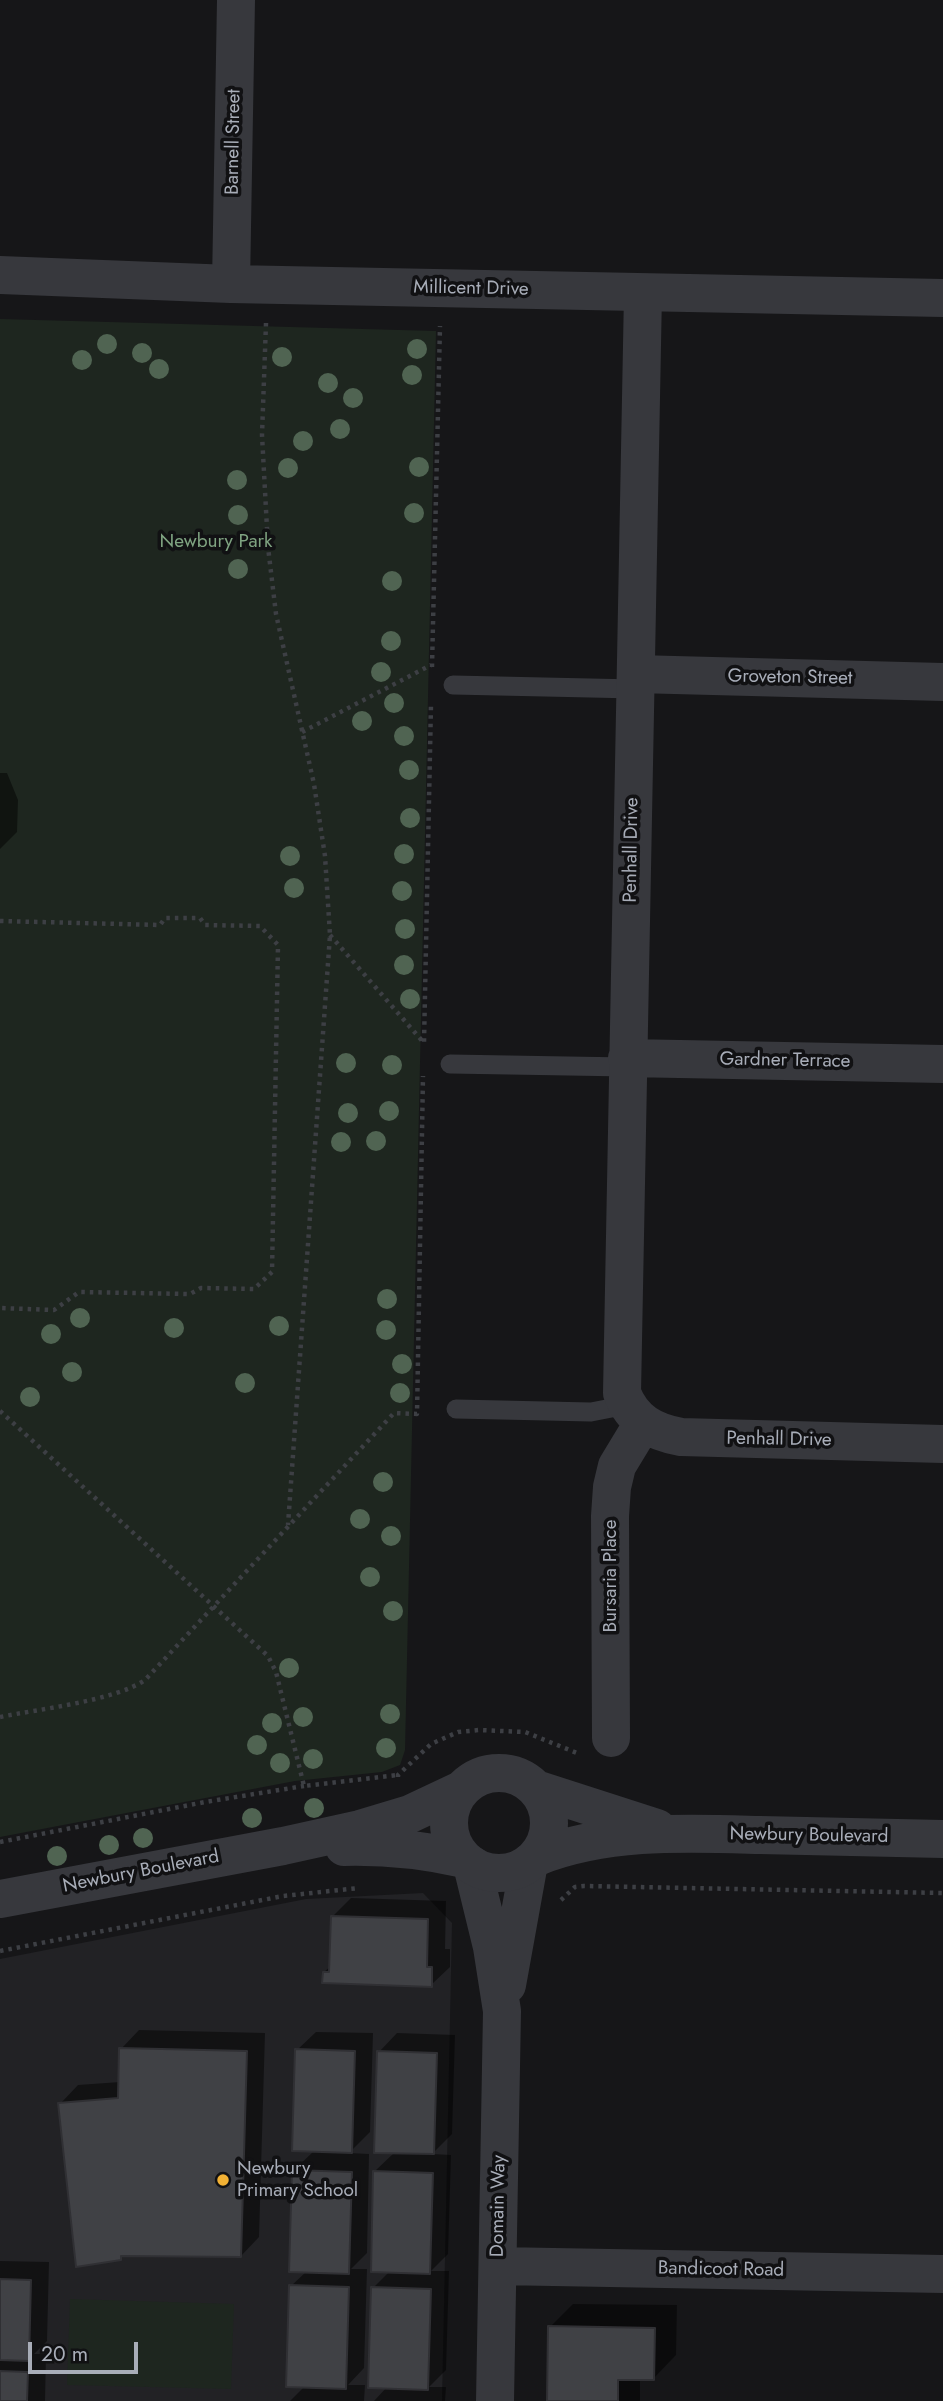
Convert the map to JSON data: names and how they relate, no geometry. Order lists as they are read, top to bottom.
{
  "streets": {
    "street": [
      "Barnell Street",
      "Millicent Drive",
      "Groveton Street",
      "Penhall Drive",
      "Gardner Terrace",
      "Bursaria Place",
      "Newbury Boulevard",
      "Domain Way",
      "Bandicoot Road"
    ]
  },
  "crossings": [
    ["Barnell Street", "Millicent Drive"],
    ["Millicent Drive", "Penhall Drive"],
    ["Groveton Street", "Penhall Drive"],
    ["Penhall Drive", "Gardner Terrace"],
    ["Penhall Drive", "Bursaria Place"],
    ["Newbury Boulevard", "Domain Way"],
    ["Domain Way", "Bandicoot Road"]
  ],
  "parks": ["Newbury Park"],
  "places": ["Newbury Primary School"],
  "scale_bar": "20 m"
}
